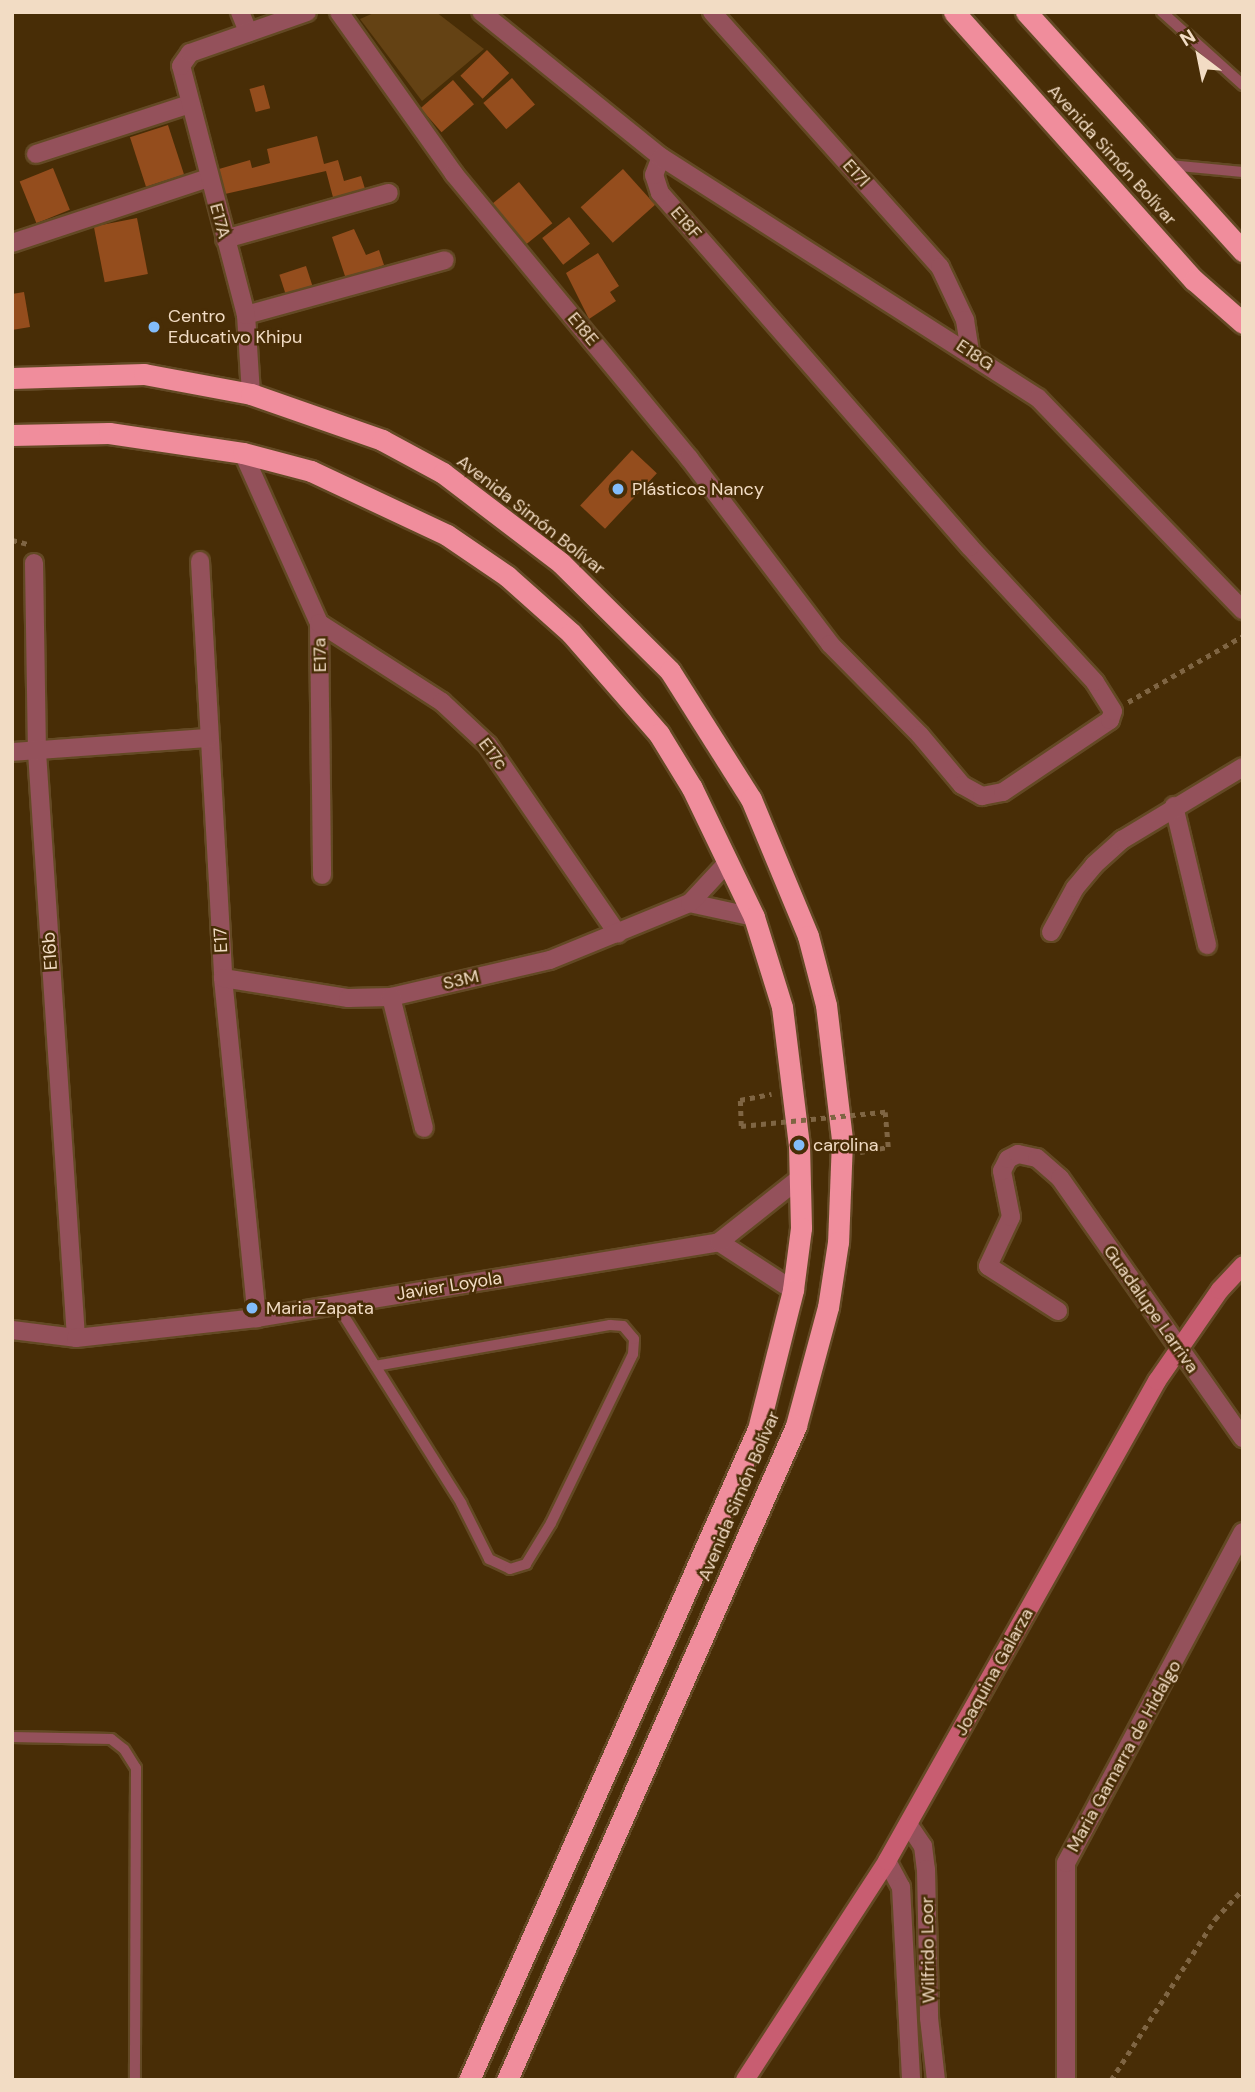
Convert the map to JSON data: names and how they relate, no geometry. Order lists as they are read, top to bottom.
{
  "streets": {
    "highway": ["Avenida Simón Bolívar"],
    "street": [
      "E17l",
      "E17A",
      "E18F",
      "E18E",
      "E18G",
      "E17a",
      "E17c",
      "E17",
      "E16b",
      "S3M",
      "Javier Loyola",
      "Guadalupe Larriva",
      "Joaquina Galarza",
      "Maria Gamarra de Hidalgo",
      "Wilfrido Loor"
    ]
  },
  "crossings": [
    ["Avenida Simón Bolívar", "E17A"],
    ["Avenida Simón Bolívar", "E17a"],
    ["Avenida Simón Bolívar", "S3M"],
    ["Avenida Simón Bolívar", "Javier Loyola"],
    ["E17l", "E18G"],
    ["E18F", "E18E"],
    ["E18F", "E18G"],
    ["E17a", "E17c"],
    ["E17c", "S3M"],
    ["E17", "S3M"],
    ["E17", "Javier Loyola"],
    ["E16b", "Javier Loyola"],
    ["Guadalupe Larriva", "Joaquina Galarza"],
    ["Joaquina Galarza", "Wilfrido Loor"]
  ],
  "places": [
    "Centro Educativo Khipu",
    "Plásticos Nancy",
    "carolina",
    "Maria Zapata"
  ],
  "north": "top left"
}
